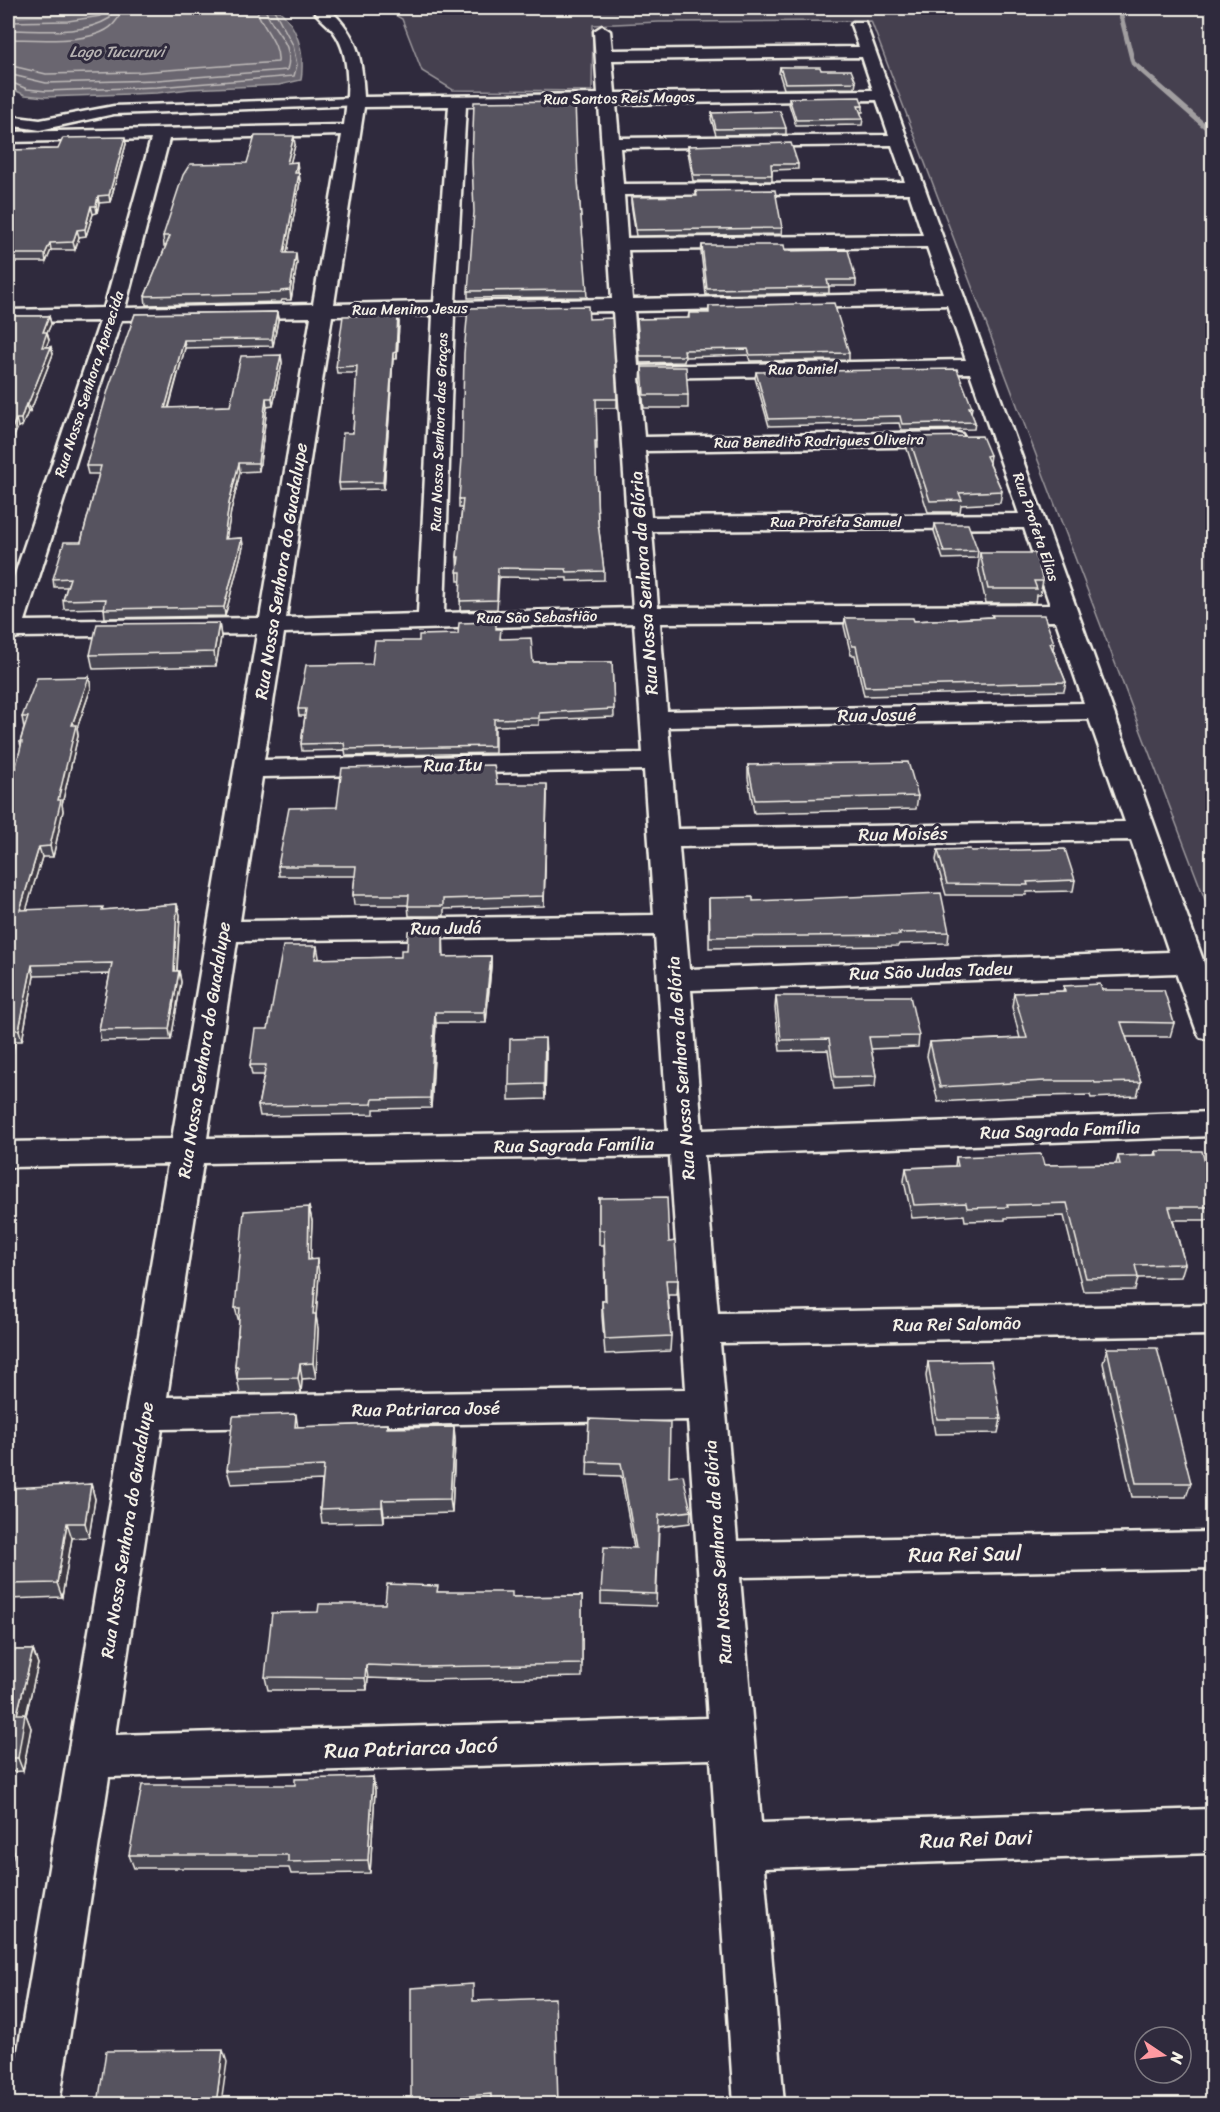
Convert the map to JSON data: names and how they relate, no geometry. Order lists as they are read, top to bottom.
{
  "streets": {
    "street": [
      "Rua Santos Reis Magos",
      "Rua Menino Jesus",
      "Rua Daniel",
      "Rua Nossa Senhora Aparecida",
      "Rua Nossa Senhora das Graças",
      "Rua Benedito Rodrigues Oliveira",
      "Rua Profeta Samuel",
      "Rua Profeta Elias",
      "Rua Nossa Senhora do Guadalupe",
      "Rua Nossa Senhora da Glória",
      "Rua São Sebastião",
      "Rua Josué",
      "Rua Itu",
      "Rua Moisés",
      "Rua Judá",
      "Rua São Judas Tadeu",
      "Rua Sagrada Família",
      "Rua Rei Salomão",
      "Rua Patriarca José",
      "Rua Rei Saul",
      "Rua Patriarca Jacó",
      "Rua Rei Davi"
    ]
  },
  "crossings": [
    ["Rua Santos Reis Magos", "Rua Nossa Senhora Aparecida"],
    ["Rua Santos Reis Magos", "Rua Nossa Senhora das Graças"],
    ["Rua Santos Reis Magos", "Rua Profeta Elias"],
    ["Rua Santos Reis Magos", "Rua Nossa Senhora do Guadalupe"],
    ["Rua Santos Reis Magos", "Rua Nossa Senhora da Glória"],
    ["Rua Menino Jesus", "Rua Nossa Senhora Aparecida"],
    ["Rua Menino Jesus", "Rua Nossa Senhora das Graças"],
    ["Rua Menino Jesus", "Rua Profeta Elias"],
    ["Rua Menino Jesus", "Rua Nossa Senhora do Guadalupe"],
    ["Rua Menino Jesus", "Rua Nossa Senhora da Glória"],
    ["Rua Daniel", "Rua Profeta Elias"],
    ["Rua Daniel", "Rua Nossa Senhora da Glória"],
    ["Rua Nossa Senhora Aparecida", "Rua São Sebastião"],
    ["Rua Nossa Senhora das Graças", "Rua São Sebastião"],
    ["Rua Benedito Rodrigues Oliveira", "Rua Profeta Elias"],
    ["Rua Benedito Rodrigues Oliveira", "Rua Nossa Senhora da Glória"],
    ["Rua Profeta Samuel", "Rua Profeta Elias"],
    ["Rua Profeta Samuel", "Rua Nossa Senhora da Glória"],
    ["Rua Profeta Elias", "Rua Nossa Senhora da Glória"],
    ["Rua Profeta Elias", "Rua São Sebastião"],
    ["Rua Profeta Elias", "Rua Josué"],
    ["Rua Profeta Elias", "Rua Moisés"],
    ["Rua Profeta Elias", "Rua São Judas Tadeu"],
    ["Rua Nossa Senhora do Guadalupe", "Rua São Sebastião"],
    ["Rua Nossa Senhora do Guadalupe", "Rua Itu"],
    ["Rua Nossa Senhora do Guadalupe", "Rua Judá"],
    ["Rua Nossa Senhora do Guadalupe", "Rua Sagrada Família"],
    ["Rua Nossa Senhora do Guadalupe", "Rua Patriarca José"],
    ["Rua Nossa Senhora do Guadalupe", "Rua Patriarca Jacó"],
    ["Rua Nossa Senhora da Glória", "Rua São Sebastião"],
    ["Rua Nossa Senhora da Glória", "Rua Josué"],
    ["Rua Nossa Senhora da Glória", "Rua Itu"],
    ["Rua Nossa Senhora da Glória", "Rua Moisés"],
    ["Rua Nossa Senhora da Glória", "Rua Judá"],
    ["Rua Nossa Senhora da Glória", "Rua São Judas Tadeu"],
    ["Rua Nossa Senhora da Glória", "Rua Sagrada Família"],
    ["Rua Nossa Senhora da Glória", "Rua Rei Salomão"],
    ["Rua Nossa Senhora da Glória", "Rua Patriarca José"],
    ["Rua Nossa Senhora da Glória", "Rua Rei Saul"],
    ["Rua Nossa Senhora da Glória", "Rua Patriarca Jacó"],
    ["Rua Nossa Senhora da Glória", "Rua Rei Davi"]
  ],
  "water": ["Lago Tucuruvi"],
  "north": "right"
}
